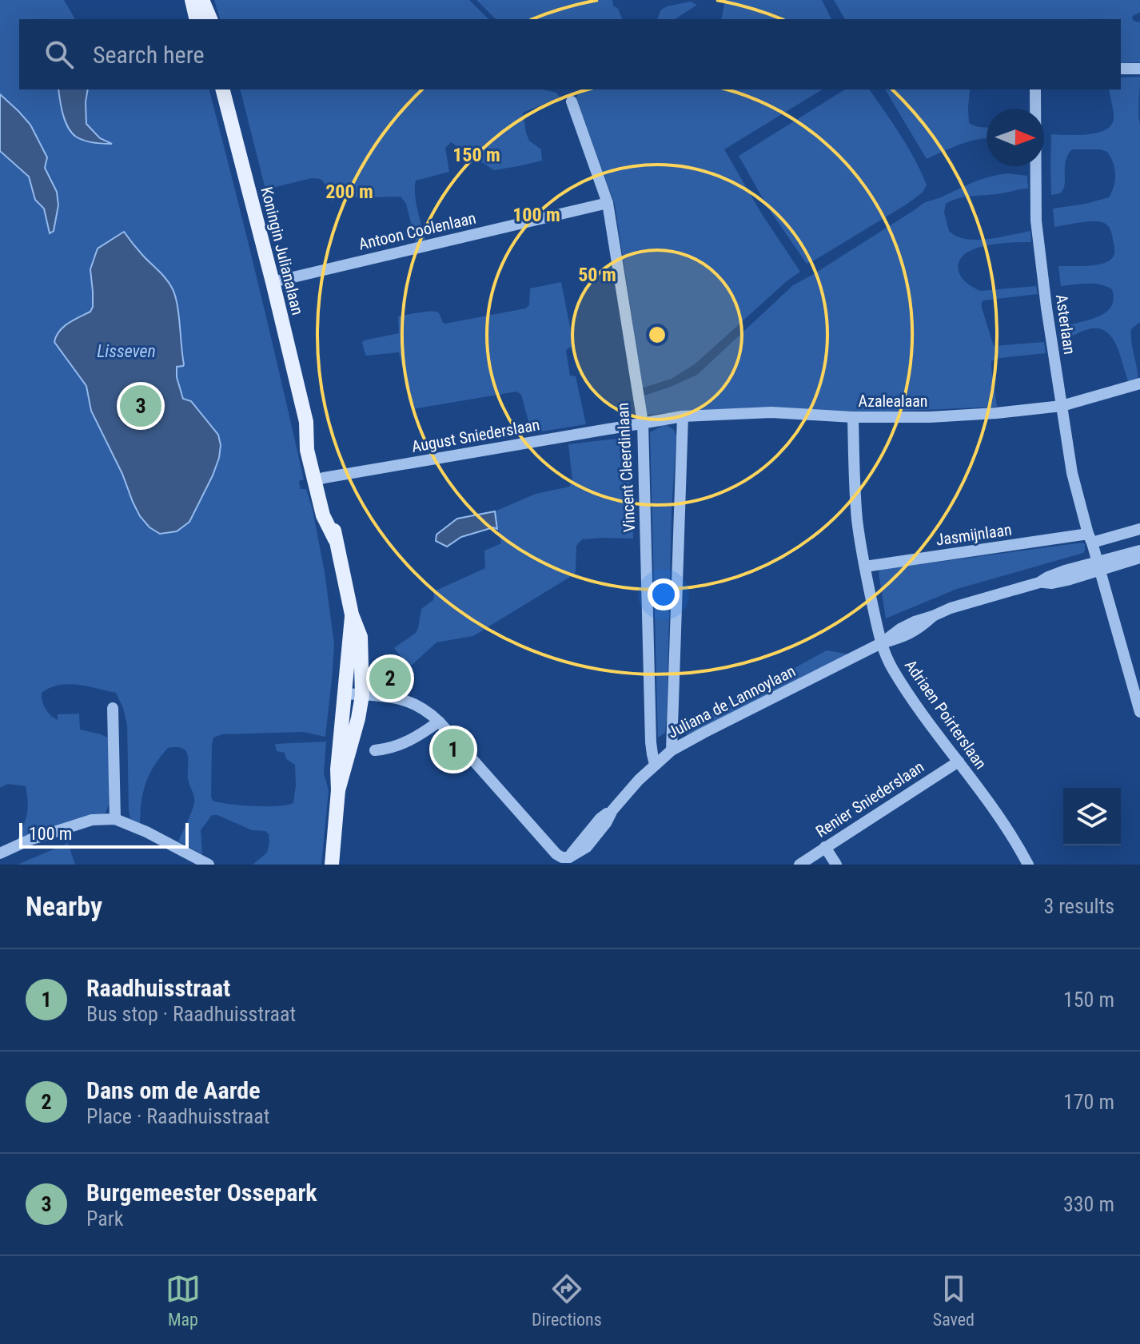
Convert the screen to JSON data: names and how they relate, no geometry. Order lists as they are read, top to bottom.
{
  "streets": {
    "main road": ["Koningin Julianalaan"],
    "street": [
      "Antoon Coolenlaan",
      "Asterlaan",
      "Azalealaan",
      "August Sniederslaan",
      "Vincent Cleerdinlaan",
      "Jasmijnlaan",
      "Juliana de Lannoylaan",
      "Adriaen Poirterslaan",
      "Renier Sniederslaan"
    ]
  },
  "crossings": [
    ["Antoon Coolenlaan", "Koningin Julianalaan"],
    ["Antoon Coolenlaan", "Vincent Cleerdinlaan"],
    ["Koningin Julianalaan", "August Sniederslaan"],
    ["Asterlaan", "Azalealaan"],
    ["Asterlaan", "Jasmijnlaan"],
    ["Asterlaan", "Juliana de Lannoylaan"],
    ["Azalealaan", "August Sniederslaan"],
    ["Azalealaan", "Vincent Cleerdinlaan"],
    ["Azalealaan", "Adriaen Poirterslaan"],
    ["August Sniederslaan", "Vincent Cleerdinlaan"],
    ["Vincent Cleerdinlaan", "Juliana de Lannoylaan"],
    ["Jasmijnlaan", "Adriaen Poirterslaan"],
    ["Juliana de Lannoylaan", "Adriaen Poirterslaan"],
    ["Adriaen Poirterslaan", "Renier Sniederslaan"]
  ],
  "water": ["Lisseven"],
  "scale_bar": "100 m",
  "north": "right",
  "page": {
    "search": "Search here",
    "pins": ["3", "2", "1"],
    "scale": "100 m",
    "heading": ["Nearby", "3 results"],
    "list": [
      {
        "mark": "1",
        "name": "Raadhuisstraat",
        "note": "Bus stop · Raadhuisstraat",
        "value": "150 m"
      },
      {
        "mark": "2",
        "name": "Dans om de Aarde",
        "note": "Place · Raadhuisstraat",
        "value": "170 m"
      },
      {
        "mark": "3",
        "name": "Burgemeester Ossepark",
        "note": "Park",
        "value": "330 m"
      }
    ],
    "nav": ["Map", "Directions", "Saved"]
  },
  "rings": [
    "150 m",
    "200 m",
    "100 m",
    "50 m"
  ]
}
